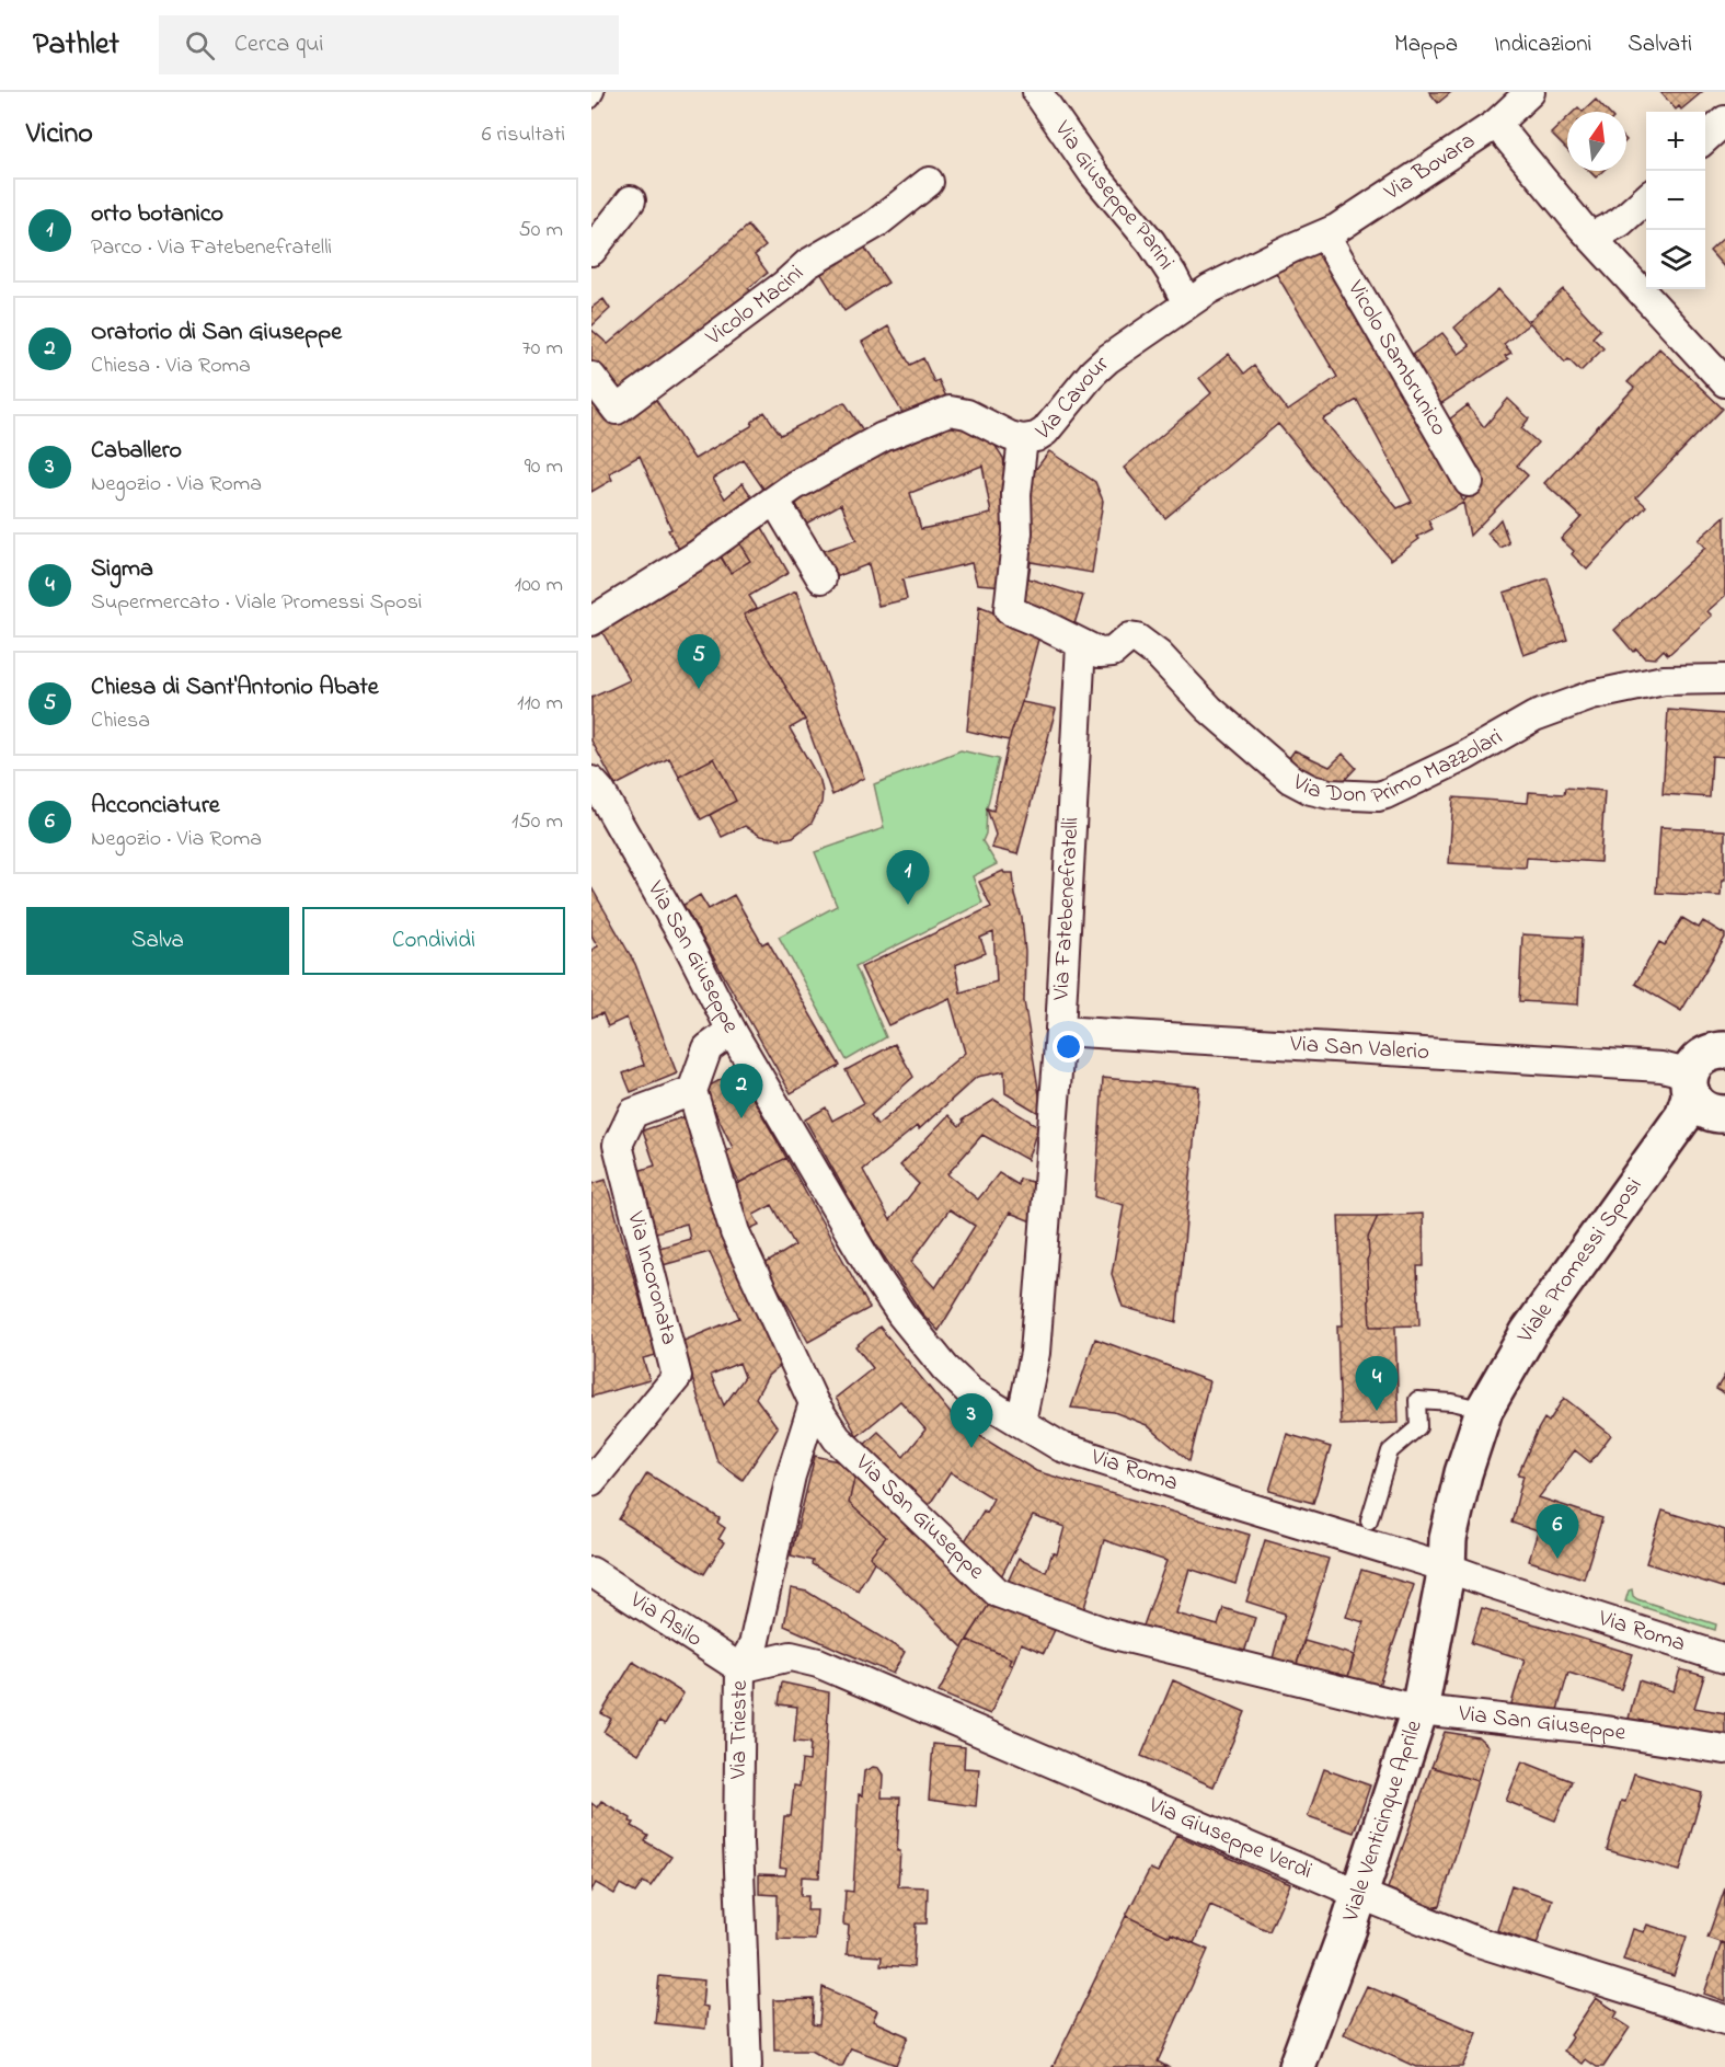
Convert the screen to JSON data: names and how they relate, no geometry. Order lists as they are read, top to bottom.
{
  "streets": {
    "main road": ["Viale Promessi Sposi", "Viale Venticinque Aprile"],
    "street": [
      "Via Bovara",
      "Via Giuseppe Parini",
      "Vicolo Macini",
      "Vicolo Sambrunico",
      "Via Cavour",
      "Via Don Primo Mazzolari",
      "Via Fatebenefratelli",
      "Via San Giuseppe",
      "Via San Valerio",
      "Via Incoronata",
      "Via Roma",
      "Via Asilo",
      "Via Trieste",
      "Via Giuseppe Verdi"
    ]
  },
  "crossings": [
    ["Via Bovara", "Vicolo Sambrunico"],
    ["Via Bovara", "Via Cavour"],
    ["Via Giuseppe Parini", "Via Cavour"],
    ["Vicolo Sambrunico", "Via Cavour"],
    ["Via Don Primo Mazzolari", "Via Fatebenefratelli"],
    ["Via Fatebenefratelli", "Via San Valerio"],
    ["Via Fatebenefratelli", "Via Roma"],
    ["Via San Giuseppe", "Via Incoronata"],
    ["Via San Giuseppe", "Via Roma"],
    ["Via San Giuseppe", "Via Trieste"],
    ["Via San Giuseppe", "Viale Venticinque Aprile"],
    ["Via San Valerio", "Viale Promessi Sposi"],
    ["Viale Promessi Sposi", "Via Roma"],
    ["Viale Promessi Sposi", "Viale Venticinque Aprile"],
    ["Via Roma", "Viale Venticinque Aprile"],
    ["Via Asilo", "Via Trieste"],
    ["Via Asilo", "Via Giuseppe Verdi"],
    ["Via Trieste", "Via Giuseppe Verdi"],
    ["Viale Venticinque Aprile", "Via Giuseppe Verdi"]
  ],
  "north": "top",
  "page": {
    "header": "Pathlet",
    "search": "Cerca qui",
    "nav": ["Mappa", "Indicazioni", "Salvati"],
    "heading": ["Vicino", "6 risultati"],
    "map_buttons": ["+", "−"],
    "list": [
      {
        "mark": "1",
        "name": "orto botanico",
        "note": "Parco · Via Fatebenefratelli",
        "value": "50 m"
      },
      {
        "mark": "2",
        "name": "Oratorio di San Giuseppe",
        "note": "Chiesa · Via Roma",
        "value": "70 m"
      },
      {
        "mark": "3",
        "name": "Caballero",
        "note": "Negozio · Via Roma",
        "value": "90 m"
      },
      {
        "mark": "4",
        "name": "Sigma",
        "note": "Supermercato · Viale Promessi Sposi",
        "value": "100 m"
      },
      {
        "mark": "5",
        "name": "Chiesa di Sant'Antonio Abate",
        "note": "Chiesa",
        "value": "110 m"
      },
      {
        "mark": "6",
        "name": "Acconciature",
        "note": "Negozio · Via Roma",
        "value": "150 m"
      }
    ],
    "pins": [
      "5",
      "1",
      "2",
      "4",
      "3",
      "6"
    ],
    "buttons": ["Salva", "Condividi"]
  }
}
